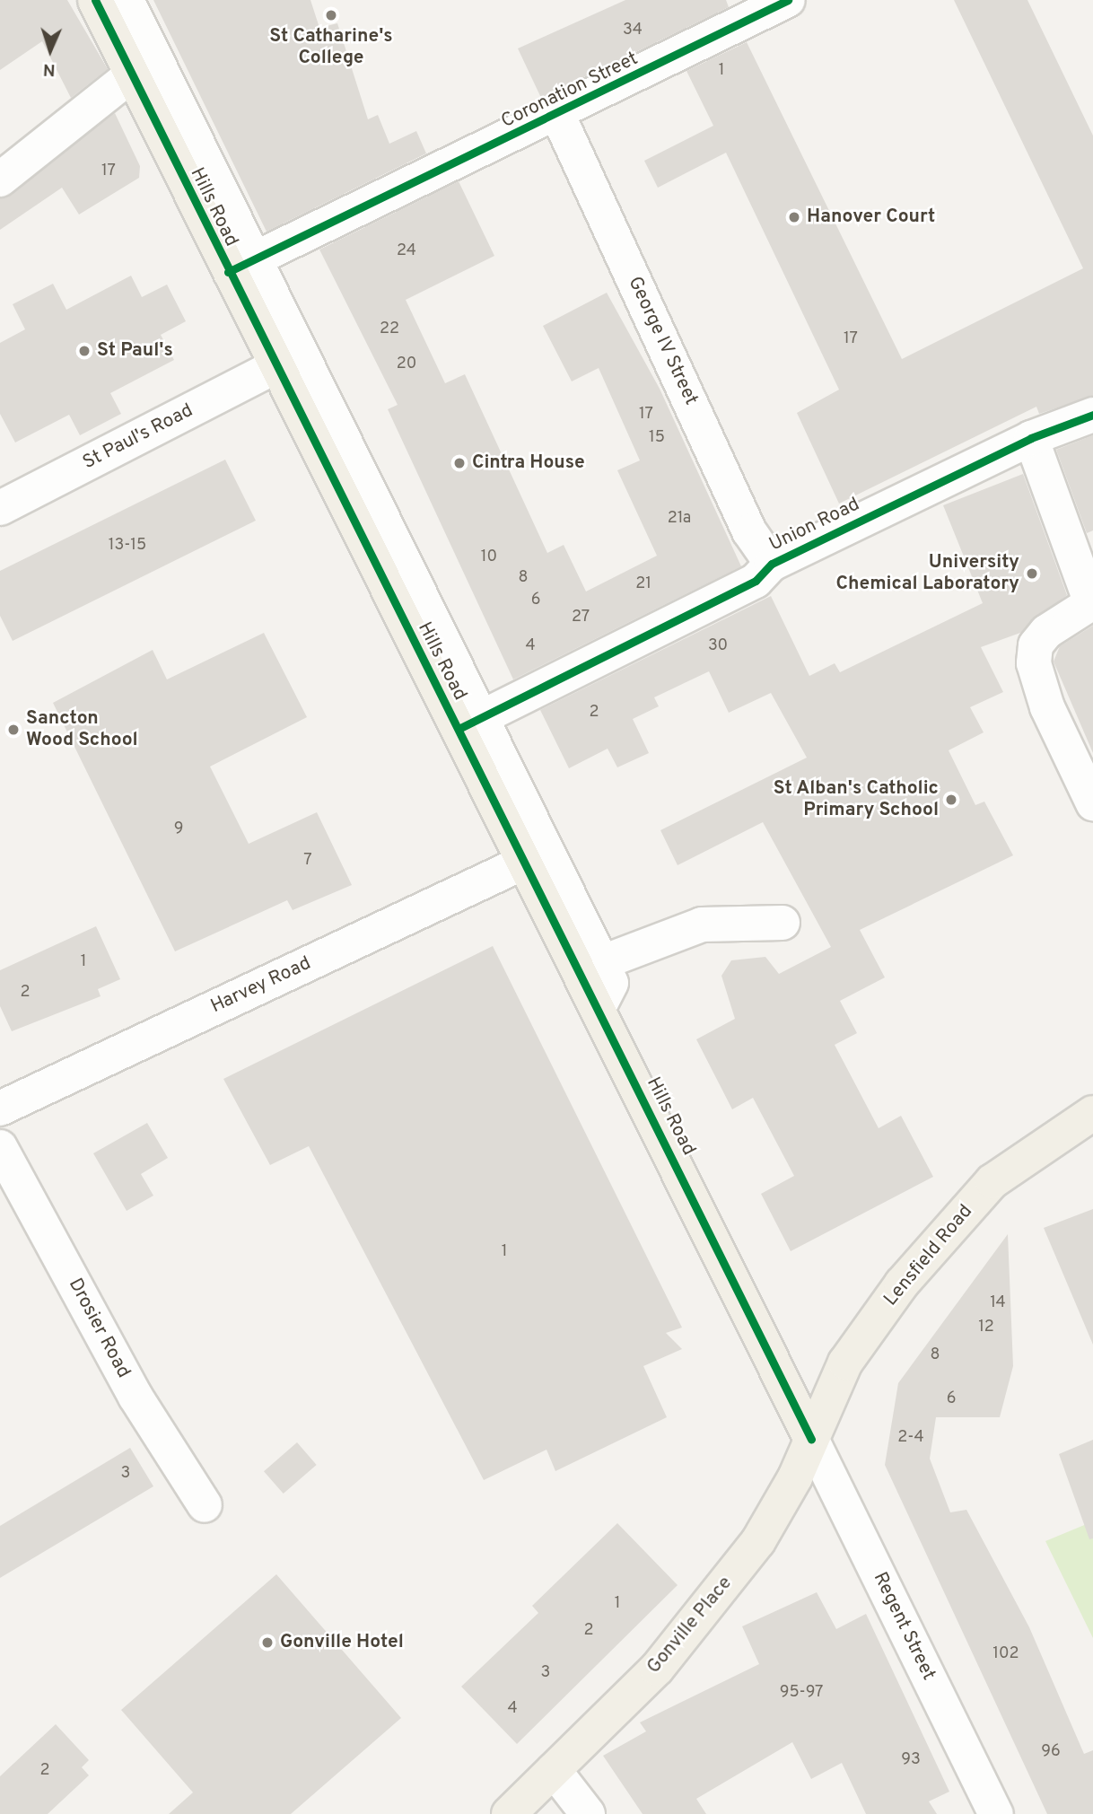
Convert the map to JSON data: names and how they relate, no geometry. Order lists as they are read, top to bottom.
{
  "streets": {
    "main road": ["Hills Road", "Lensfield Road", "Gonville Place"],
    "street": [
      "Coronation Street",
      "George IV Street",
      "St Paul's Road",
      "Union Road",
      "Harvey Road",
      "Drosier Road",
      "Regent Street"
    ]
  },
  "crossings": [
    ["Coronation Street", "Hills Road"],
    ["Coronation Street", "George IV Street"],
    ["Hills Road", "St Paul's Road"],
    ["Hills Road", "Union Road"],
    ["Hills Road", "Harvey Road"],
    ["Hills Road", "Lensfield Road"],
    ["Hills Road", "Gonville Place"],
    ["Hills Road", "Regent Street"],
    ["George IV Street", "Union Road"],
    ["Lensfield Road", "Gonville Place"],
    ["Lensfield Road", "Regent Street"],
    ["Gonville Place", "Regent Street"]
  ],
  "places": [
    "St Catharine's College",
    "Hanover Court",
    "St Paul's",
    "Cintra House",
    "University Chemical Laboratory",
    "Sancton Wood School",
    "St Alban's Catholic Primary School",
    "Gonville Hotel"
  ],
  "house_numbers": [
    "34",
    "1",
    "17",
    "24",
    "22",
    "17",
    "20",
    "17",
    "15",
    "21a",
    "13-15",
    "10",
    "8",
    "21",
    "6",
    "27",
    "4",
    "30",
    "2",
    "9",
    "7",
    "1",
    "2",
    "1",
    "14",
    "12",
    "8",
    "6",
    "2-4",
    "3",
    "1",
    "2",
    "102",
    "3",
    "95-97",
    "4",
    "96",
    "93",
    "2"
  ],
  "north": "bottom"
}
